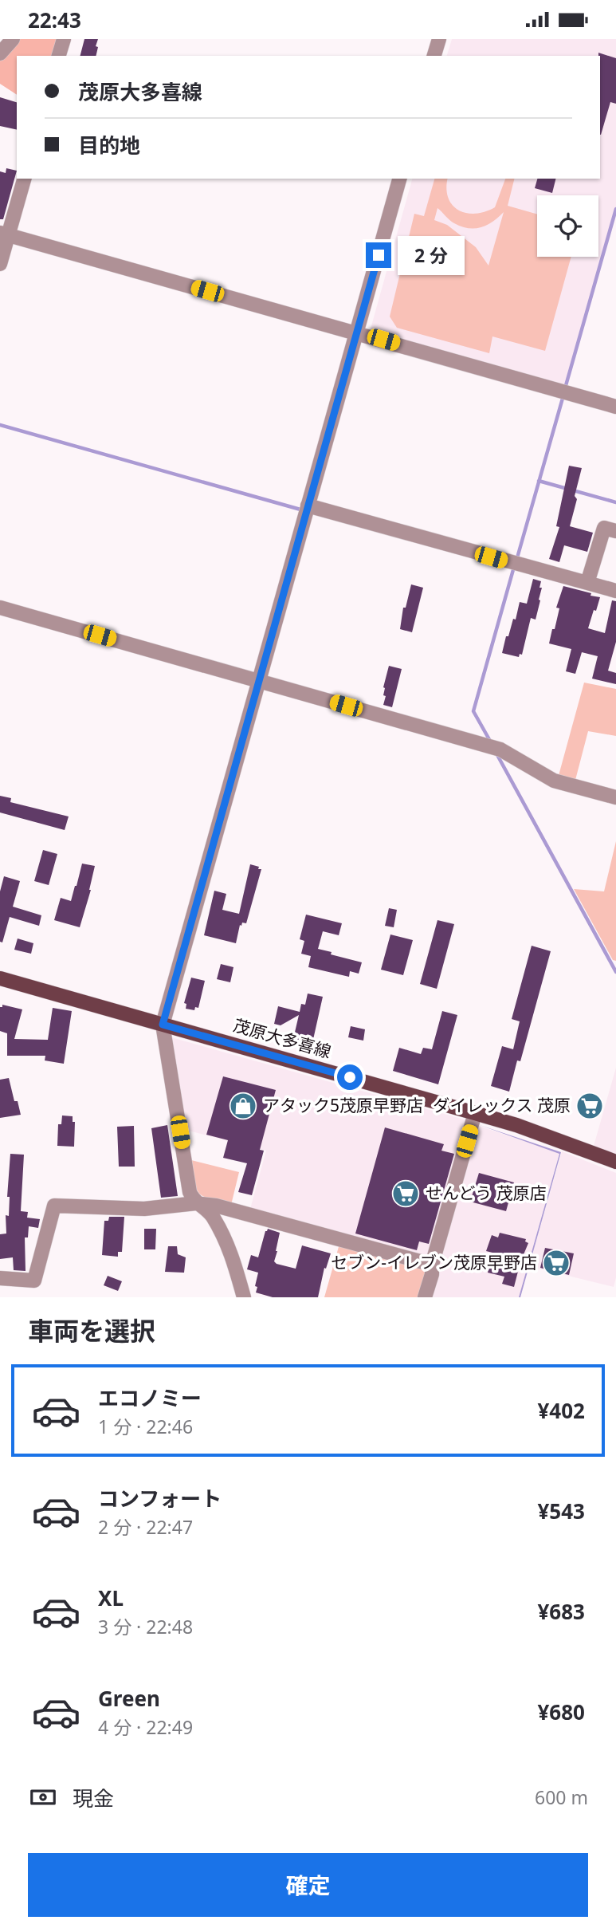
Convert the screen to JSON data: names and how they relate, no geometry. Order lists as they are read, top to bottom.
{
  "streets": {
    "main road": ["茂原大多喜線"]
  },
  "places": {
    "shop": ["アタック5茂原早野店"],
    "supermarket": ["ダイレックス 茂原", "せんどう 茂原店", "セブン-イレブン茂原早野店"]
  },
  "page": {
    "status": "22:43",
    "banner": ["茂原大多喜線", "目的地"],
    "bubble": "2 分",
    "heading": "車両を選択",
    "list": [
      {
        "name": "エコノミー",
        "note": "1 分 · 22:46",
        "value": "¥402"
      },
      {
        "name": "コンフォート",
        "note": "2 分 · 22:47",
        "value": "¥543"
      },
      {
        "name": "XL",
        "note": "3 分 · 22:48",
        "value": "¥683"
      },
      {
        "name": "Green",
        "note": "4 分 · 22:49",
        "value": "¥680"
      }
    ],
    "pay": ["現金", "600 m"],
    "buttons": "確定"
  }
}
